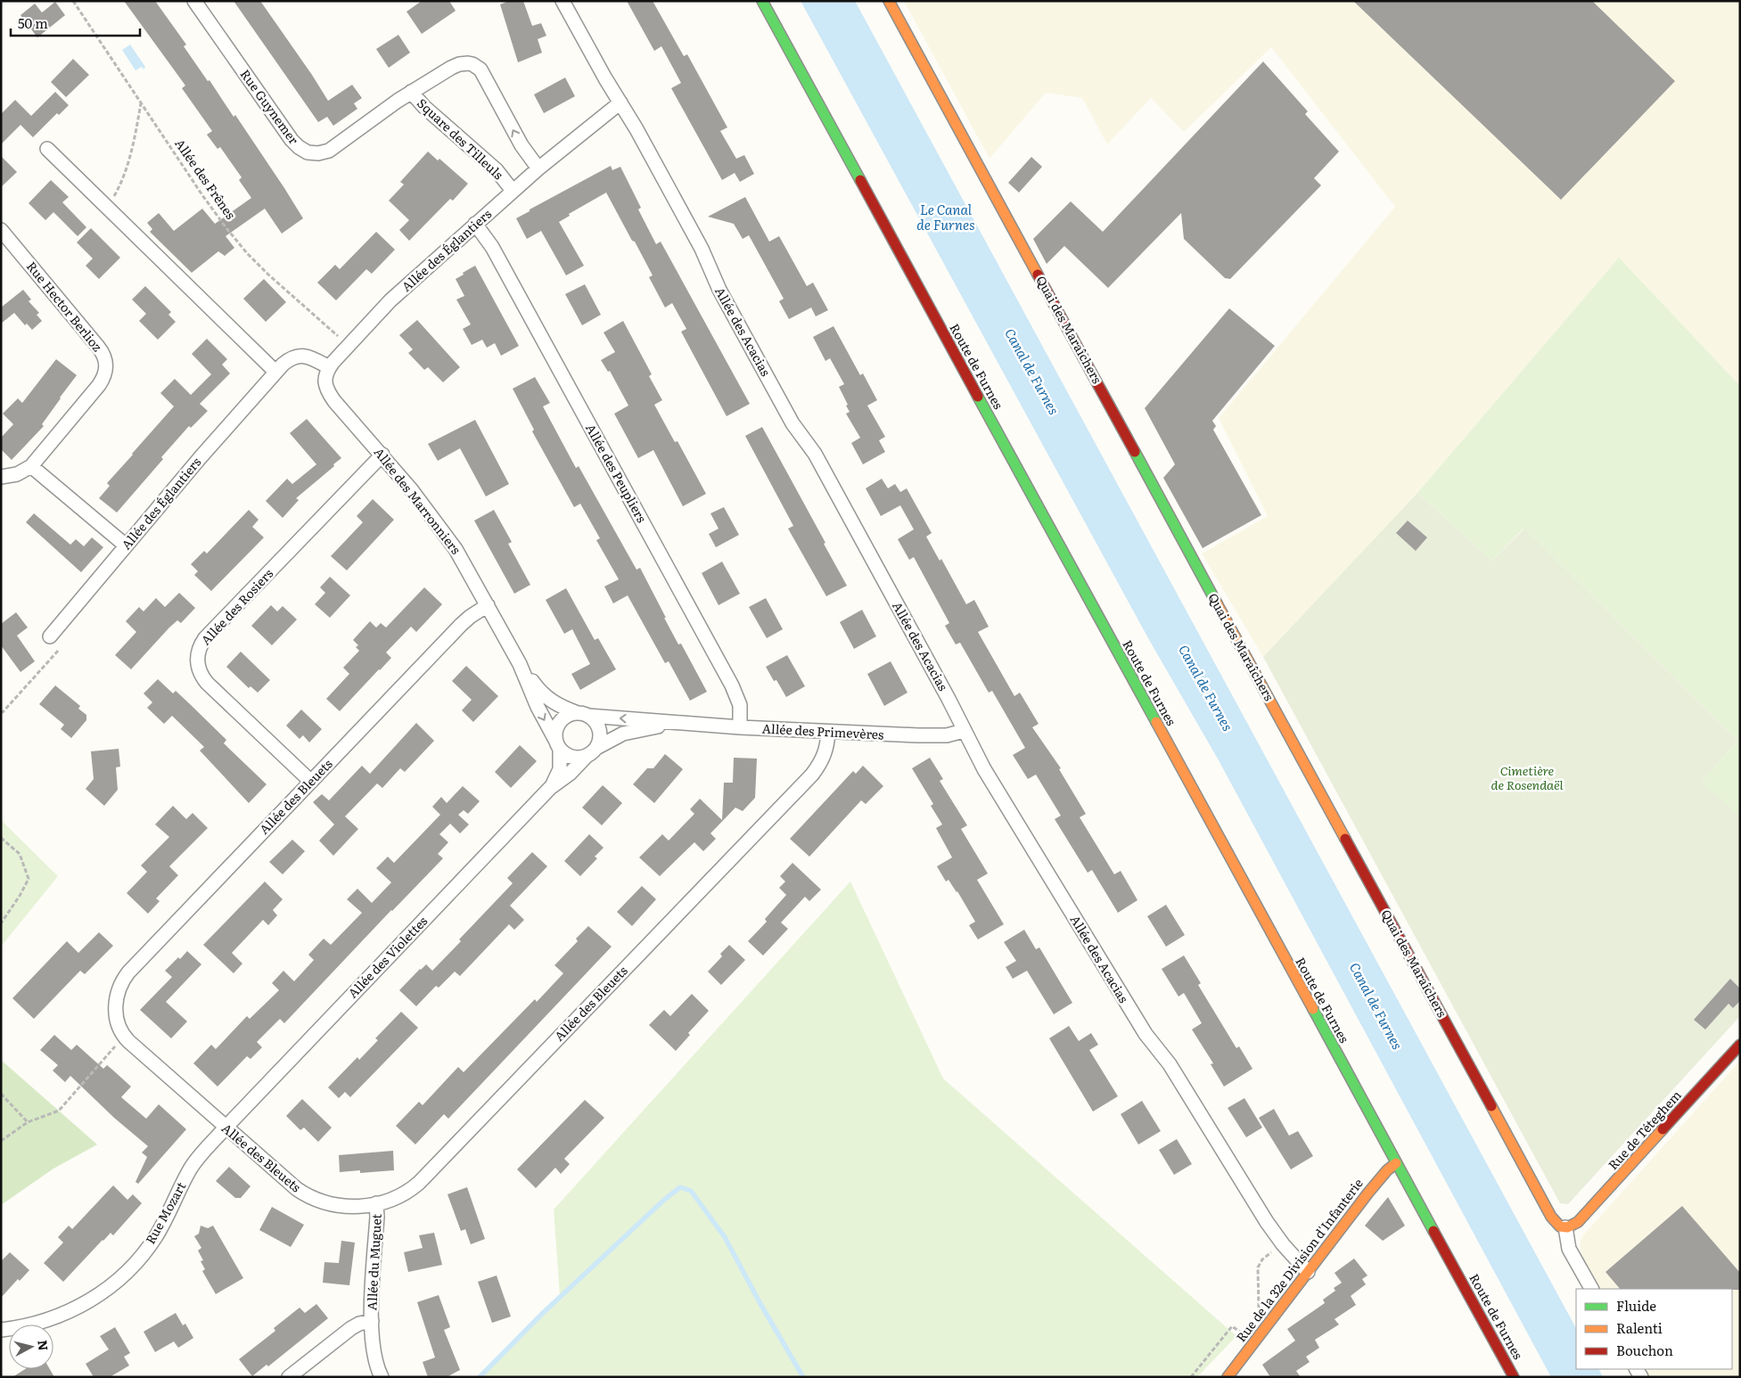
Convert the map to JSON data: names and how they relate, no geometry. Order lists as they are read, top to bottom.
{
  "streets": {
    "main road": [
      "Quai des Maraîchers",
      "Route de Furnes",
      "Rue de Téteghem",
      "Rue de la 32e Division d'Infanterie"
    ],
    "street": [
      "Rue Guynemer",
      "Square des Tilleuls",
      "Allée des Églantiers",
      "Rue Hector Berlioz",
      "Allée des Acacias",
      "Allée des Peupliers",
      "Allée des Marronniers",
      "Allée des Rosiers",
      "Allée des Primevères",
      "Allée des Bleuets",
      "Allée des Violettes",
      "Rue Mozart",
      "Allée du Muguet"
    ],
    "path": ["Allée des Frênes"]
  },
  "crossings": [
    ["Rue Guynemer", "Square des Tilleuls"],
    ["Square des Tilleuls", "Allée des Églantiers"],
    ["Allée des Frênes", "Allée des Églantiers"],
    ["Allée des Églantiers", "Allée des Acacias"],
    ["Allée des Églantiers", "Allée des Peupliers"],
    ["Allée des Églantiers", "Allée des Marronniers"],
    ["Quai des Maraîchers", "Rue de Téteghem"],
    ["Allée des Acacias", "Allée des Primevères"],
    ["Allée des Acacias", "Rue de la 32e Division d'Infanterie"],
    ["Route de Furnes", "Rue de la 32e Division d'Infanterie"],
    ["Allée des Peupliers", "Allée des Primevères"],
    ["Allée des Marronniers", "Allée des Rosiers"],
    ["Allée des Marronniers", "Allée des Primevères"],
    ["Allée des Marronniers", "Allée des Bleuets"],
    ["Allée des Marronniers", "Allée des Violettes"],
    ["Allée des Rosiers", "Allée des Bleuets"],
    ["Allée des Primevères", "Allée des Bleuets"],
    ["Allée des Primevères", "Allée des Violettes"],
    ["Allée des Bleuets", "Allée des Violettes"],
    ["Allée des Bleuets", "Rue Mozart"],
    ["Allée des Bleuets", "Allée du Muguet"],
    ["Allée des Violettes", "Rue Mozart"]
  ],
  "water": ["Le Canal de Furnes", "Canal de Furnes"],
  "parks": ["Cimetière de Rosendaël"],
  "legend": ["Fluide", "Ralenti", "Bouchon"],
  "scale_bar": "50 m",
  "north": "right"
}
